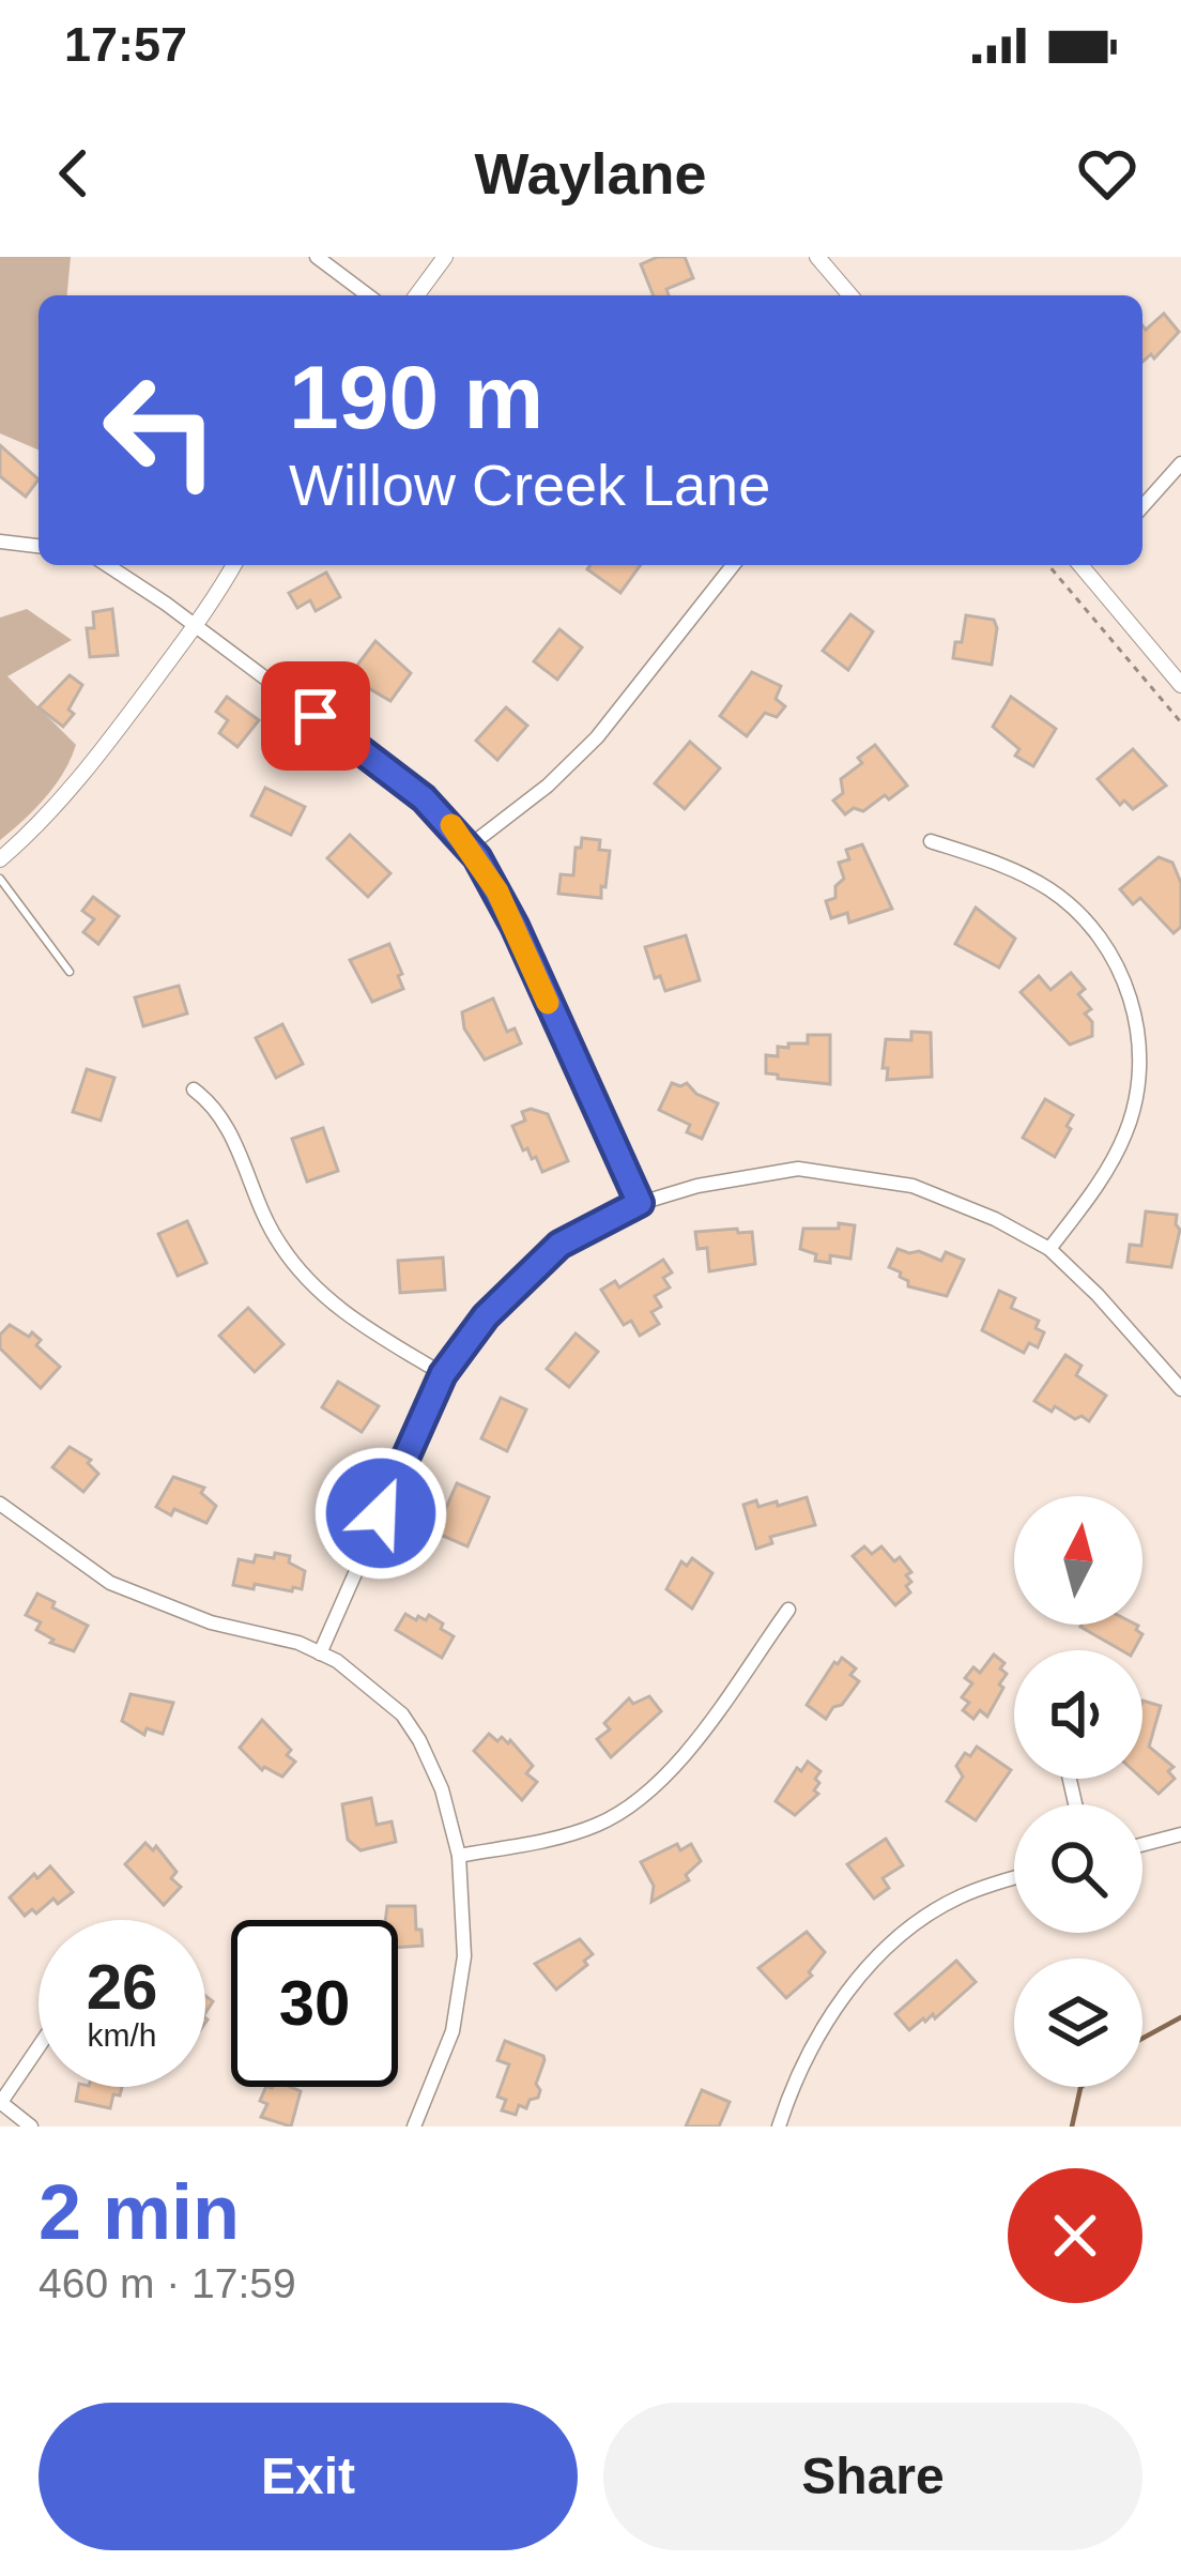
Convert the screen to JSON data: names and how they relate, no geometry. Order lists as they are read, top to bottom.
{
  "north": "top",
  "page": {
    "status": "17:57",
    "header": "Waylane",
    "turn": ["190 m", "Willow Creek Lane"],
    "speed": "26 km/h",
    "limit": "30",
    "heading": ["2 min", "460 m · 17:59"],
    "buttons": ["Exit", "Share"]
  }
}
